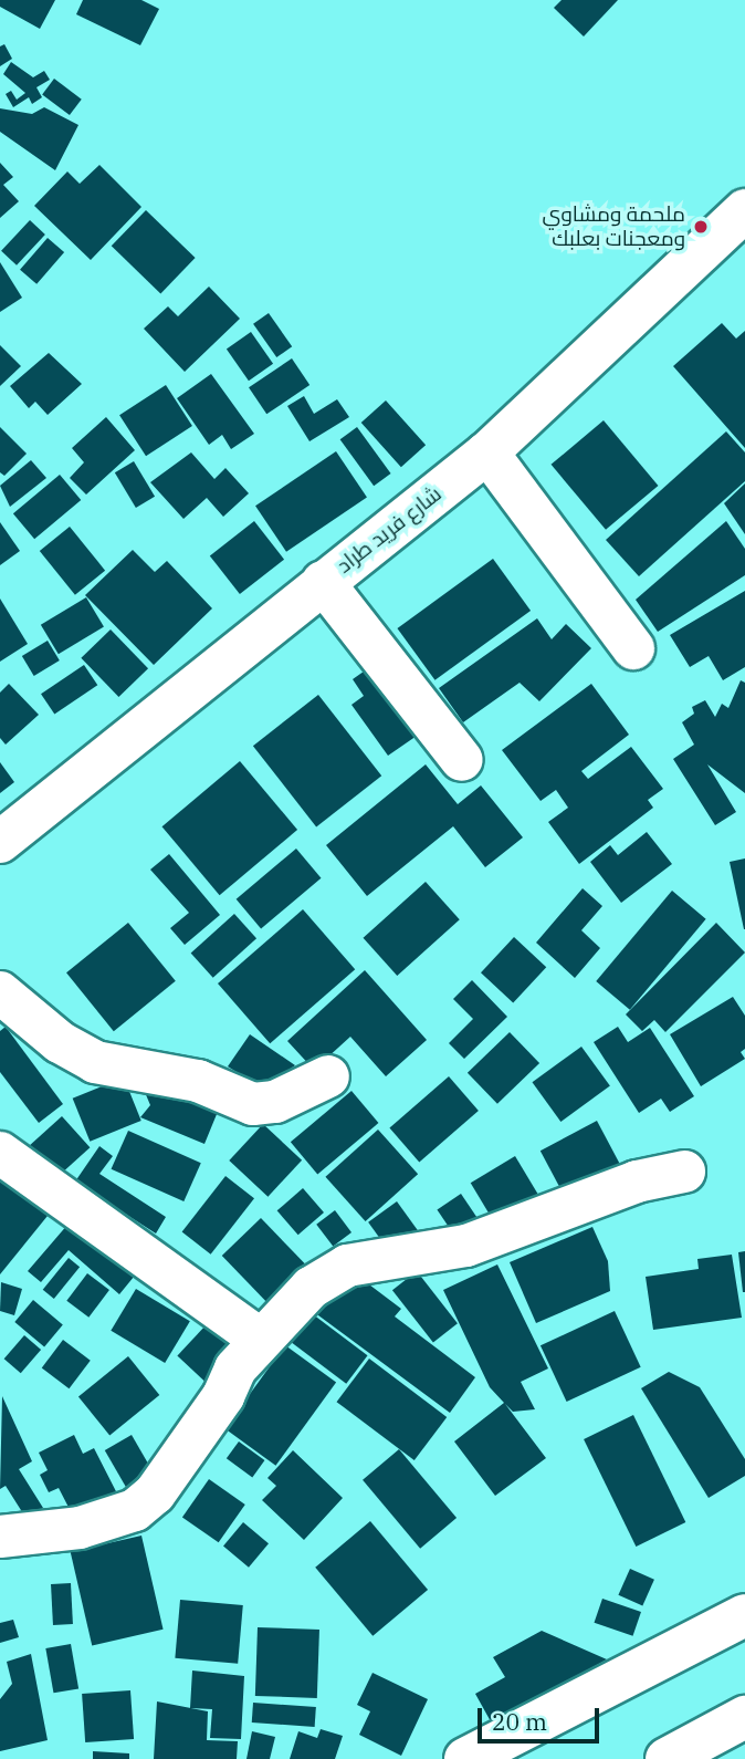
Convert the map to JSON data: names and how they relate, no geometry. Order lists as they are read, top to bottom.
{
  "streets": {
    "main road": ["شارع فريد طراد"]
  },
  "places": ["ملحمة ومشاوي ومعجنات بعلبك"],
  "scale_bar": "20 m"
}
